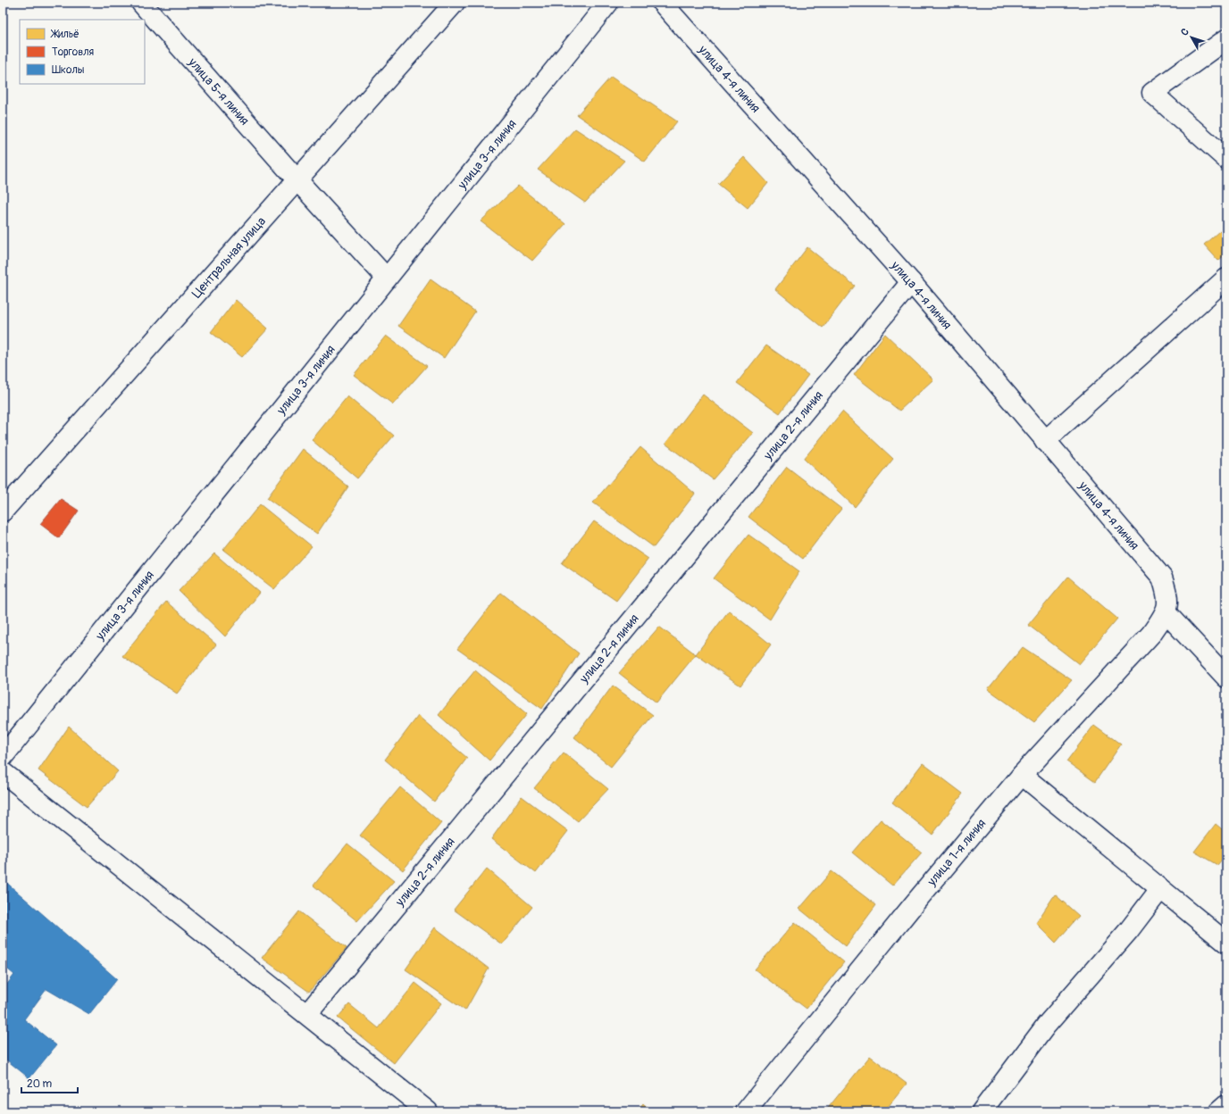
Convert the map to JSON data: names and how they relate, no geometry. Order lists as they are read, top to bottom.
{
  "streets": {
    "street": [
      "улица 4-я линия",
      "улица 5-я линия",
      "улица 3-я линия",
      "Центральная улица",
      "улица 2-я линия",
      "улица 1-я линия"
    ]
  },
  "crossings": [
    ["улица 4-я линия", "улица 2-я линия"],
    ["улица 4-я линия", "улица 1-я линия"],
    ["улица 5-я линия", "улица 3-я линия"],
    ["улица 5-я линия", "Центральная улица"]
  ],
  "legend": ["Жильё", "Торговля", "Школы"],
  "scale_bar": "20 m",
  "north": "top left"
}
